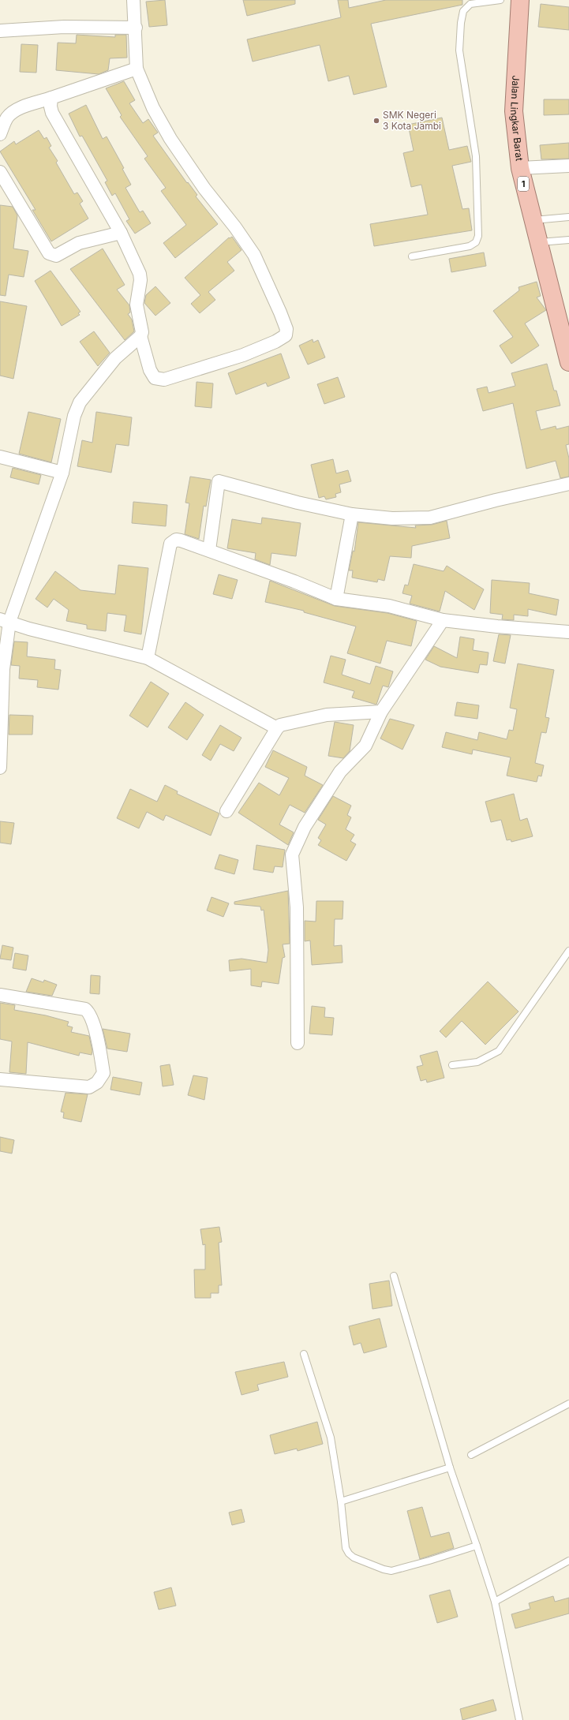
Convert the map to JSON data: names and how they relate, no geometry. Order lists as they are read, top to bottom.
{
  "streets": {
    "highway": ["Jalan Lingkar Barat", "1"]
  },
  "places": ["SMK Negeri 3 Kota Jambi"]
}
